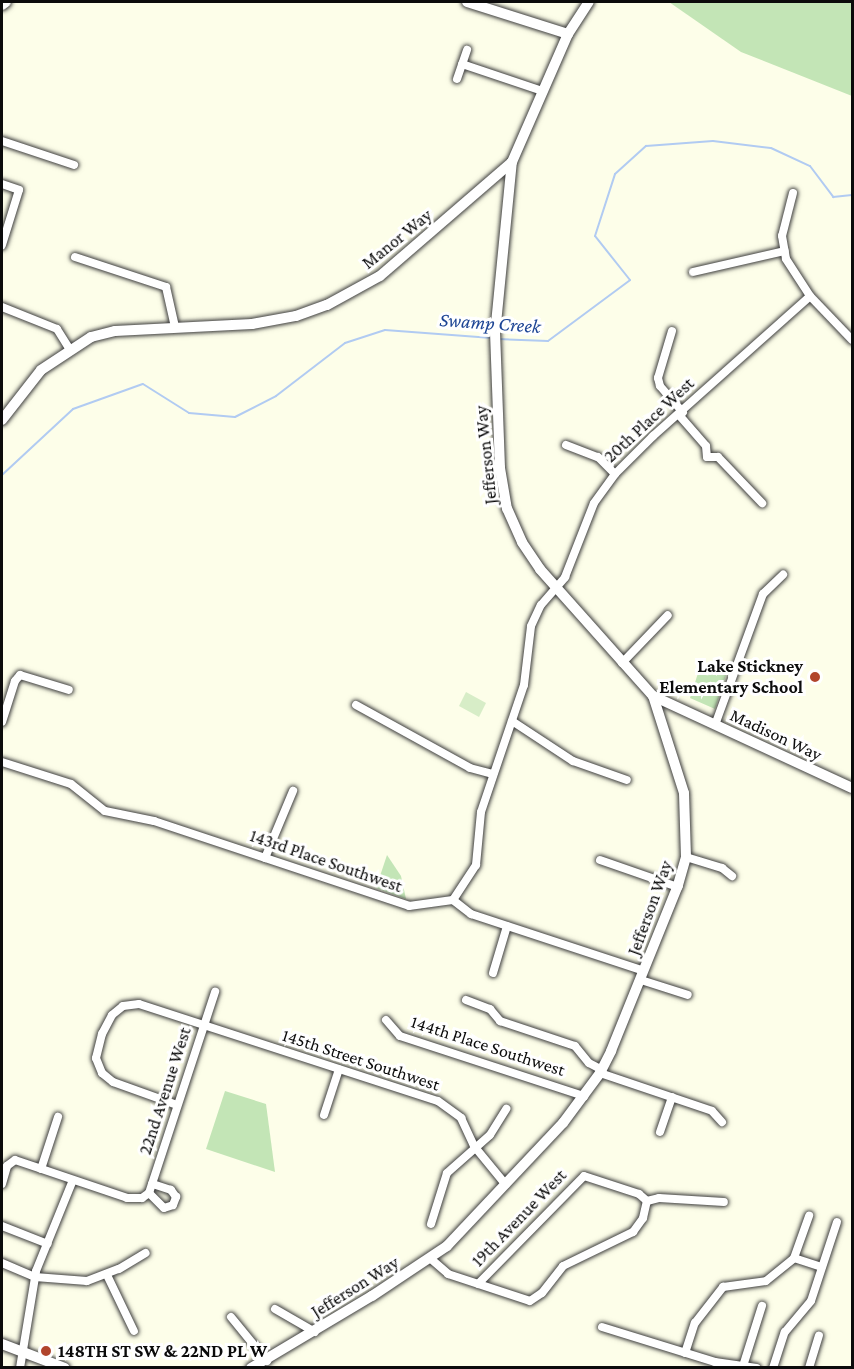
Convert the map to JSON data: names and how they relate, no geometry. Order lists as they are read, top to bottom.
{
  "streets": {
    "street": [
      "Manor Way",
      "20th Place West",
      "Jefferson Way",
      "Madison Way",
      "143rd Place Southwest",
      "144th Place Southwest",
      "145th Street Southwest",
      "22nd Avenue West",
      "19th Avenue West"
    ]
  },
  "crossings": [
    ["Manor Way", "Jefferson Way"],
    ["20th Place West", "Jefferson Way"],
    ["20th Place West", "143rd Place Southwest"],
    ["Jefferson Way", "Madison Way"],
    ["Jefferson Way", "144th Place Southwest"],
    ["Jefferson Way", "145th Street Southwest"],
    ["145th Street Southwest", "22nd Avenue West"]
  ],
  "water": ["Swamp Creek"],
  "places": ["Lake Stickney Elementary School", "148TH ST SW & 22ND PL W"]
}
